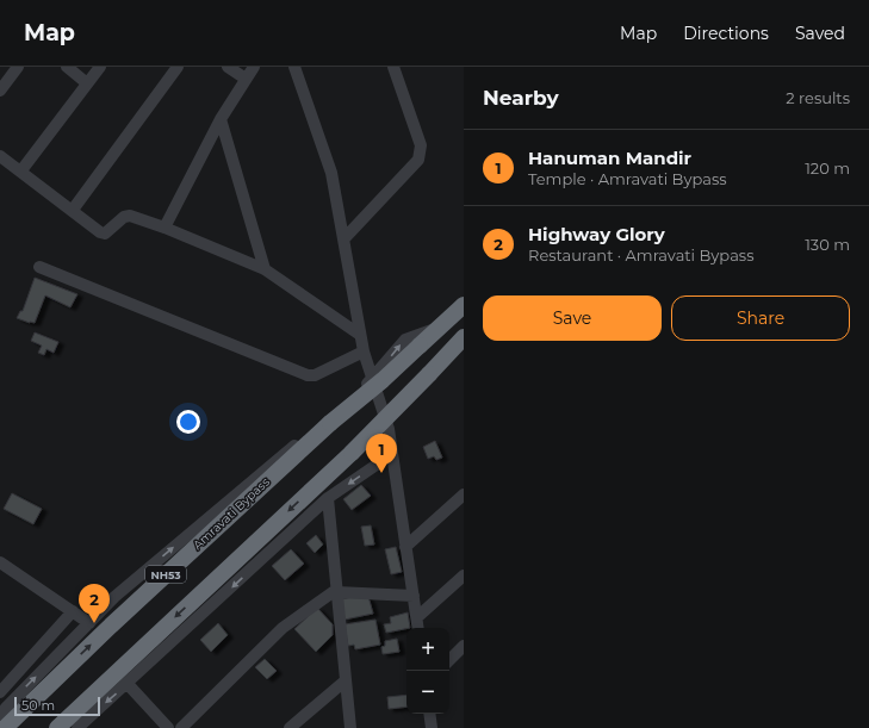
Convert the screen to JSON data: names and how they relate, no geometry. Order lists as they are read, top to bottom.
{
  "streets": {
    "highway": ["Amravati Bypass", "NH53"]
  },
  "scale_bar": "50 m",
  "page": {
    "header": "Map",
    "nav": ["Map", "Directions", "Saved"],
    "heading": ["Nearby", "2 results"],
    "list": [
      {
        "mark": "1",
        "name": "Hanuman Mandir",
        "note": "Temple · Amravati Bypass",
        "value": "120 m"
      },
      {
        "mark": "2",
        "name": "Highway Glory",
        "note": "Restaurant · Amravati Bypass",
        "value": "130 m"
      }
    ],
    "buttons": ["Save", "Share"],
    "pins": ["1", "2"],
    "map_buttons": ["+", "−"],
    "scale": "50 m"
  }
}
